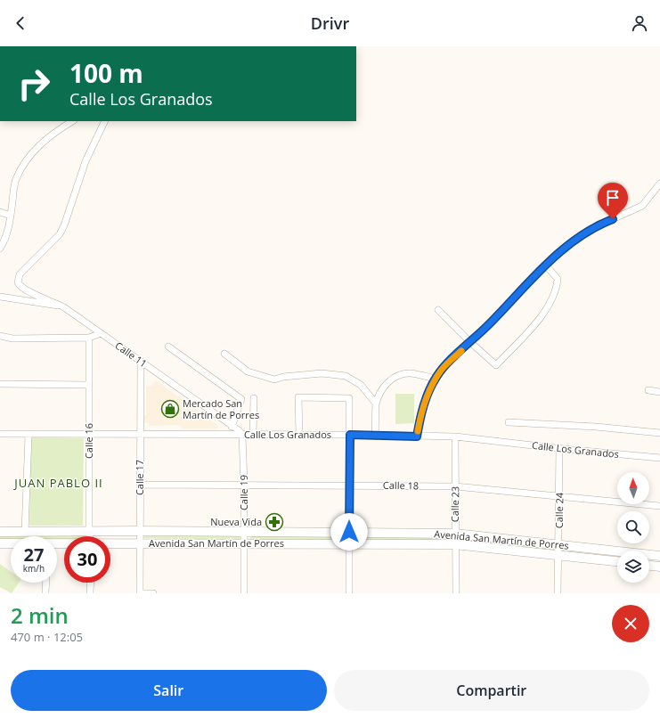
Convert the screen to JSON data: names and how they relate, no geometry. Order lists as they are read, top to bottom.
{
  "streets": {
    "main road": ["Avenida San Martín de Porres"],
    "street": [
      "Calle 11",
      "Calle Los Granados",
      "Calle 16",
      "Calle 17",
      "Calle 18",
      "Calle 19",
      "Calle 23",
      "Calle 24"
    ]
  },
  "crossings": [
    ["Calle 11", "Calle Los Granados"],
    ["Calle 11", "Calle 17"],
    ["Calle 11", "Calle 19"],
    ["Calle Los Granados", "Calle 16"],
    ["Calle Los Granados", "Calle 17"],
    ["Calle Los Granados", "Calle 19"],
    ["Calle Los Granados", "Calle 23"],
    ["Calle Los Granados", "Calle 24"],
    ["Calle 16", "Avenida San Martín de Porres"],
    ["Calle 17", "Calle 18"],
    ["Calle 17", "Avenida San Martín de Porres"],
    ["Calle 18", "Calle 19"],
    ["Calle 18", "Calle 23"],
    ["Calle 18", "Calle 24"],
    ["Calle 19", "Avenida San Martín de Porres"],
    ["Calle 23", "Avenida San Martín de Porres"],
    ["Calle 24", "Avenida San Martín de Porres"]
  ],
  "districts": ["JUAN PABLO II"],
  "places": {
    "shop": ["Mercado San Martín de Porres"],
    "pharmacy": ["Nueva Vida"]
  },
  "north": "top",
  "page": {
    "header": "Drivr",
    "turn": ["100 m", "Calle Los Granados"],
    "speed": "27 km/h",
    "limit": "30",
    "heading": ["2 min", "470 m · 12:05"],
    "buttons": ["Salir", "Compartir"]
  }
}
